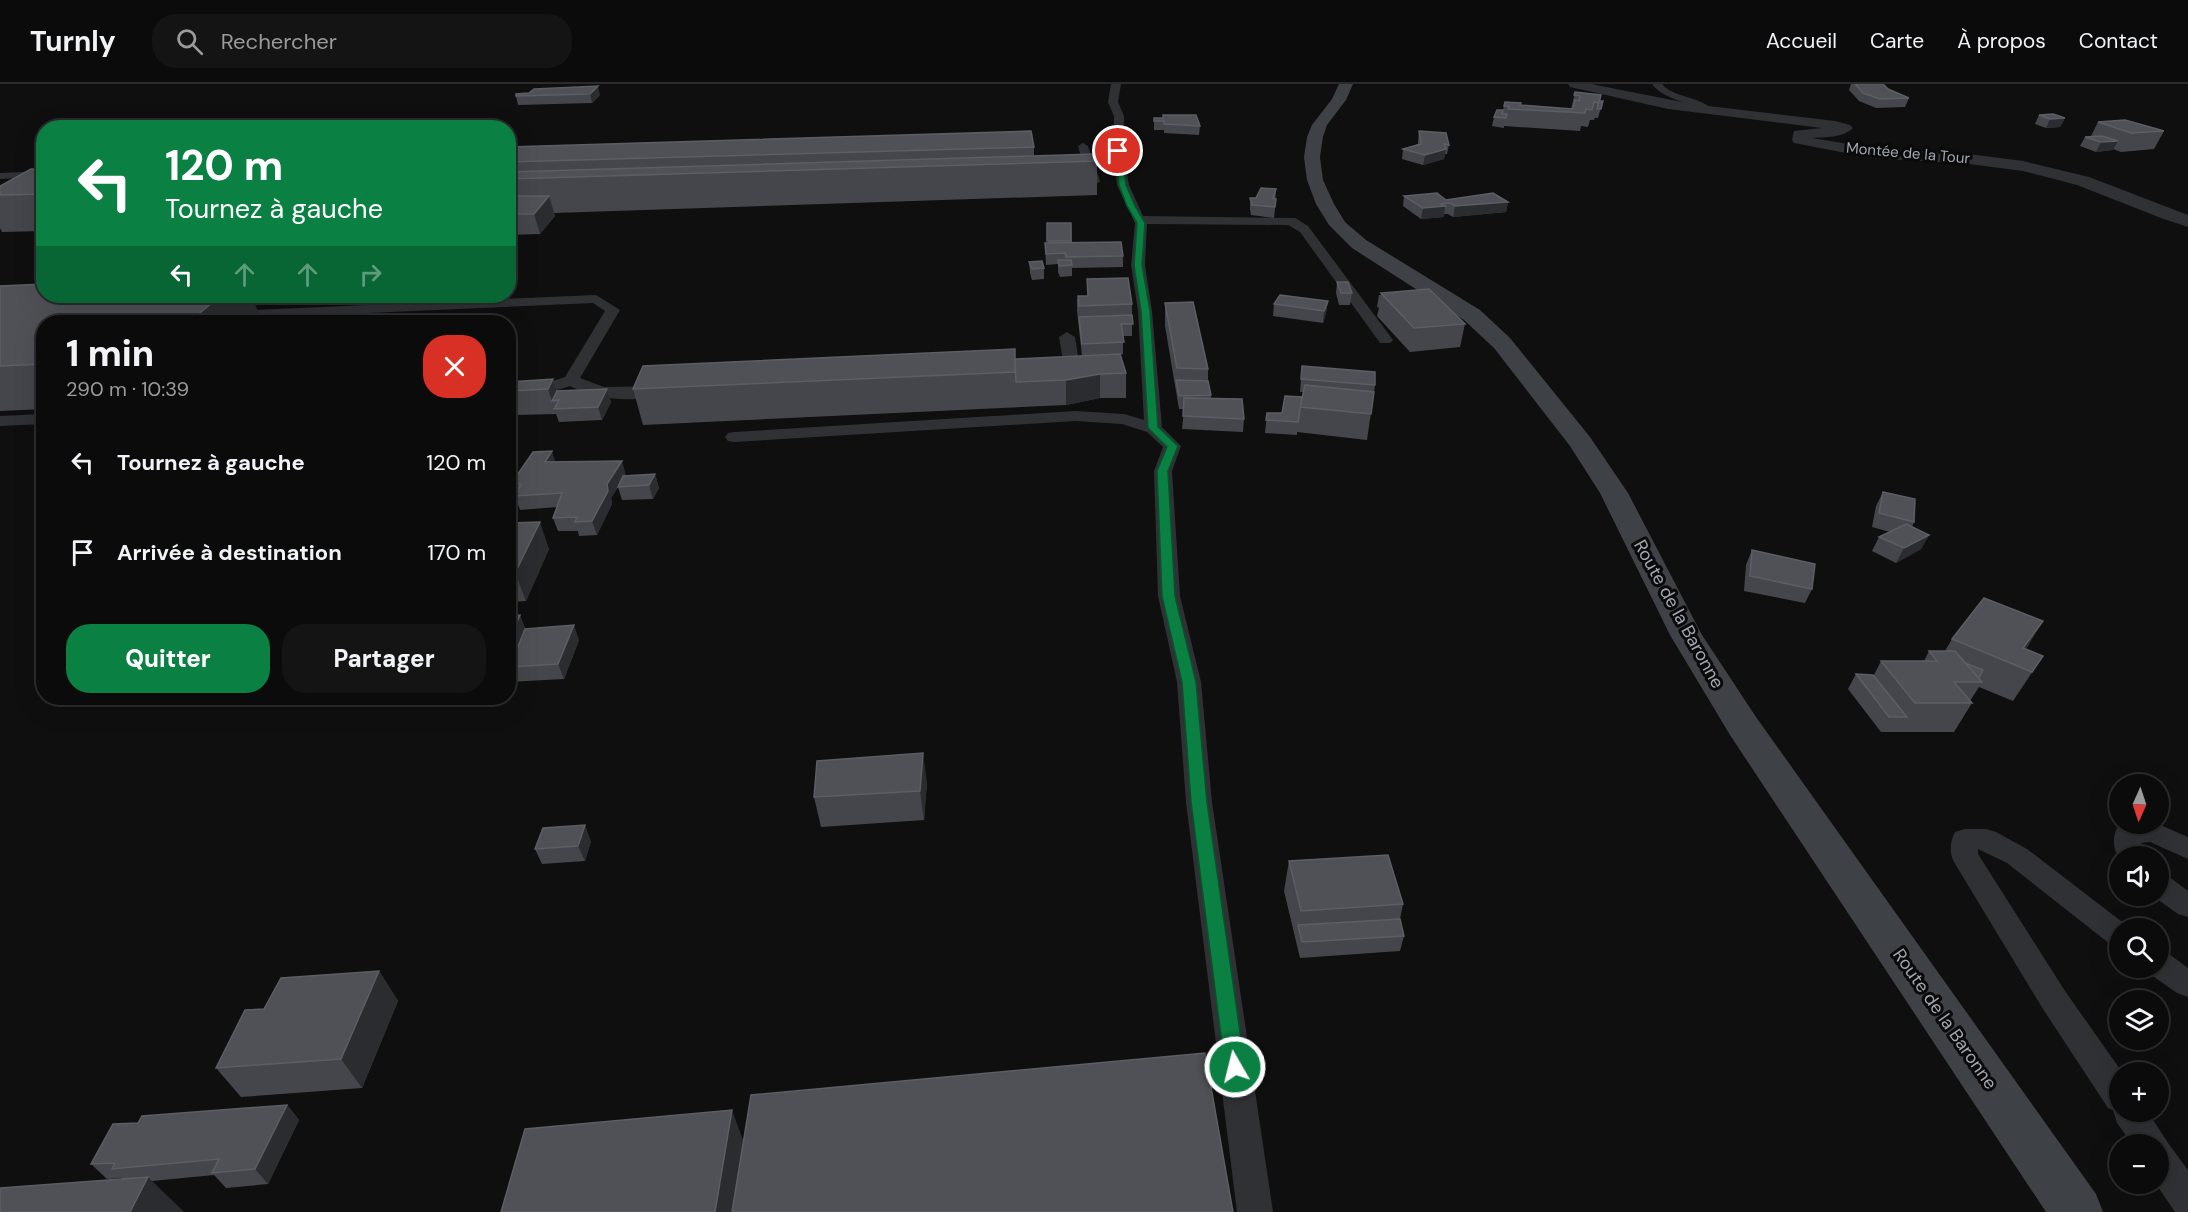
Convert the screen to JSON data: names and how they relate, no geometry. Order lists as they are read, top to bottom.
{
  "streets": {
    "main road": ["Route de la Baronne"],
    "street": ["Montée de la Tour"]
  },
  "north": "bottom",
  "page": {
    "header": "Turnly",
    "search": "Rechercher",
    "nav": [
      "Accueil",
      "Carte",
      "À propos",
      "Contact"
    ],
    "turn": ["120 m", "Tournez à gauche"],
    "heading": ["1 min", "290 m · 10:39"],
    "list": [
      {
        "name": "Tournez à gauche",
        "value": "120 m"
      },
      {
        "name": "Arrivée à destination",
        "value": "170 m"
      }
    ],
    "buttons": ["Quitter", "Partager"],
    "map_buttons": ["+", "−"]
  }
}
